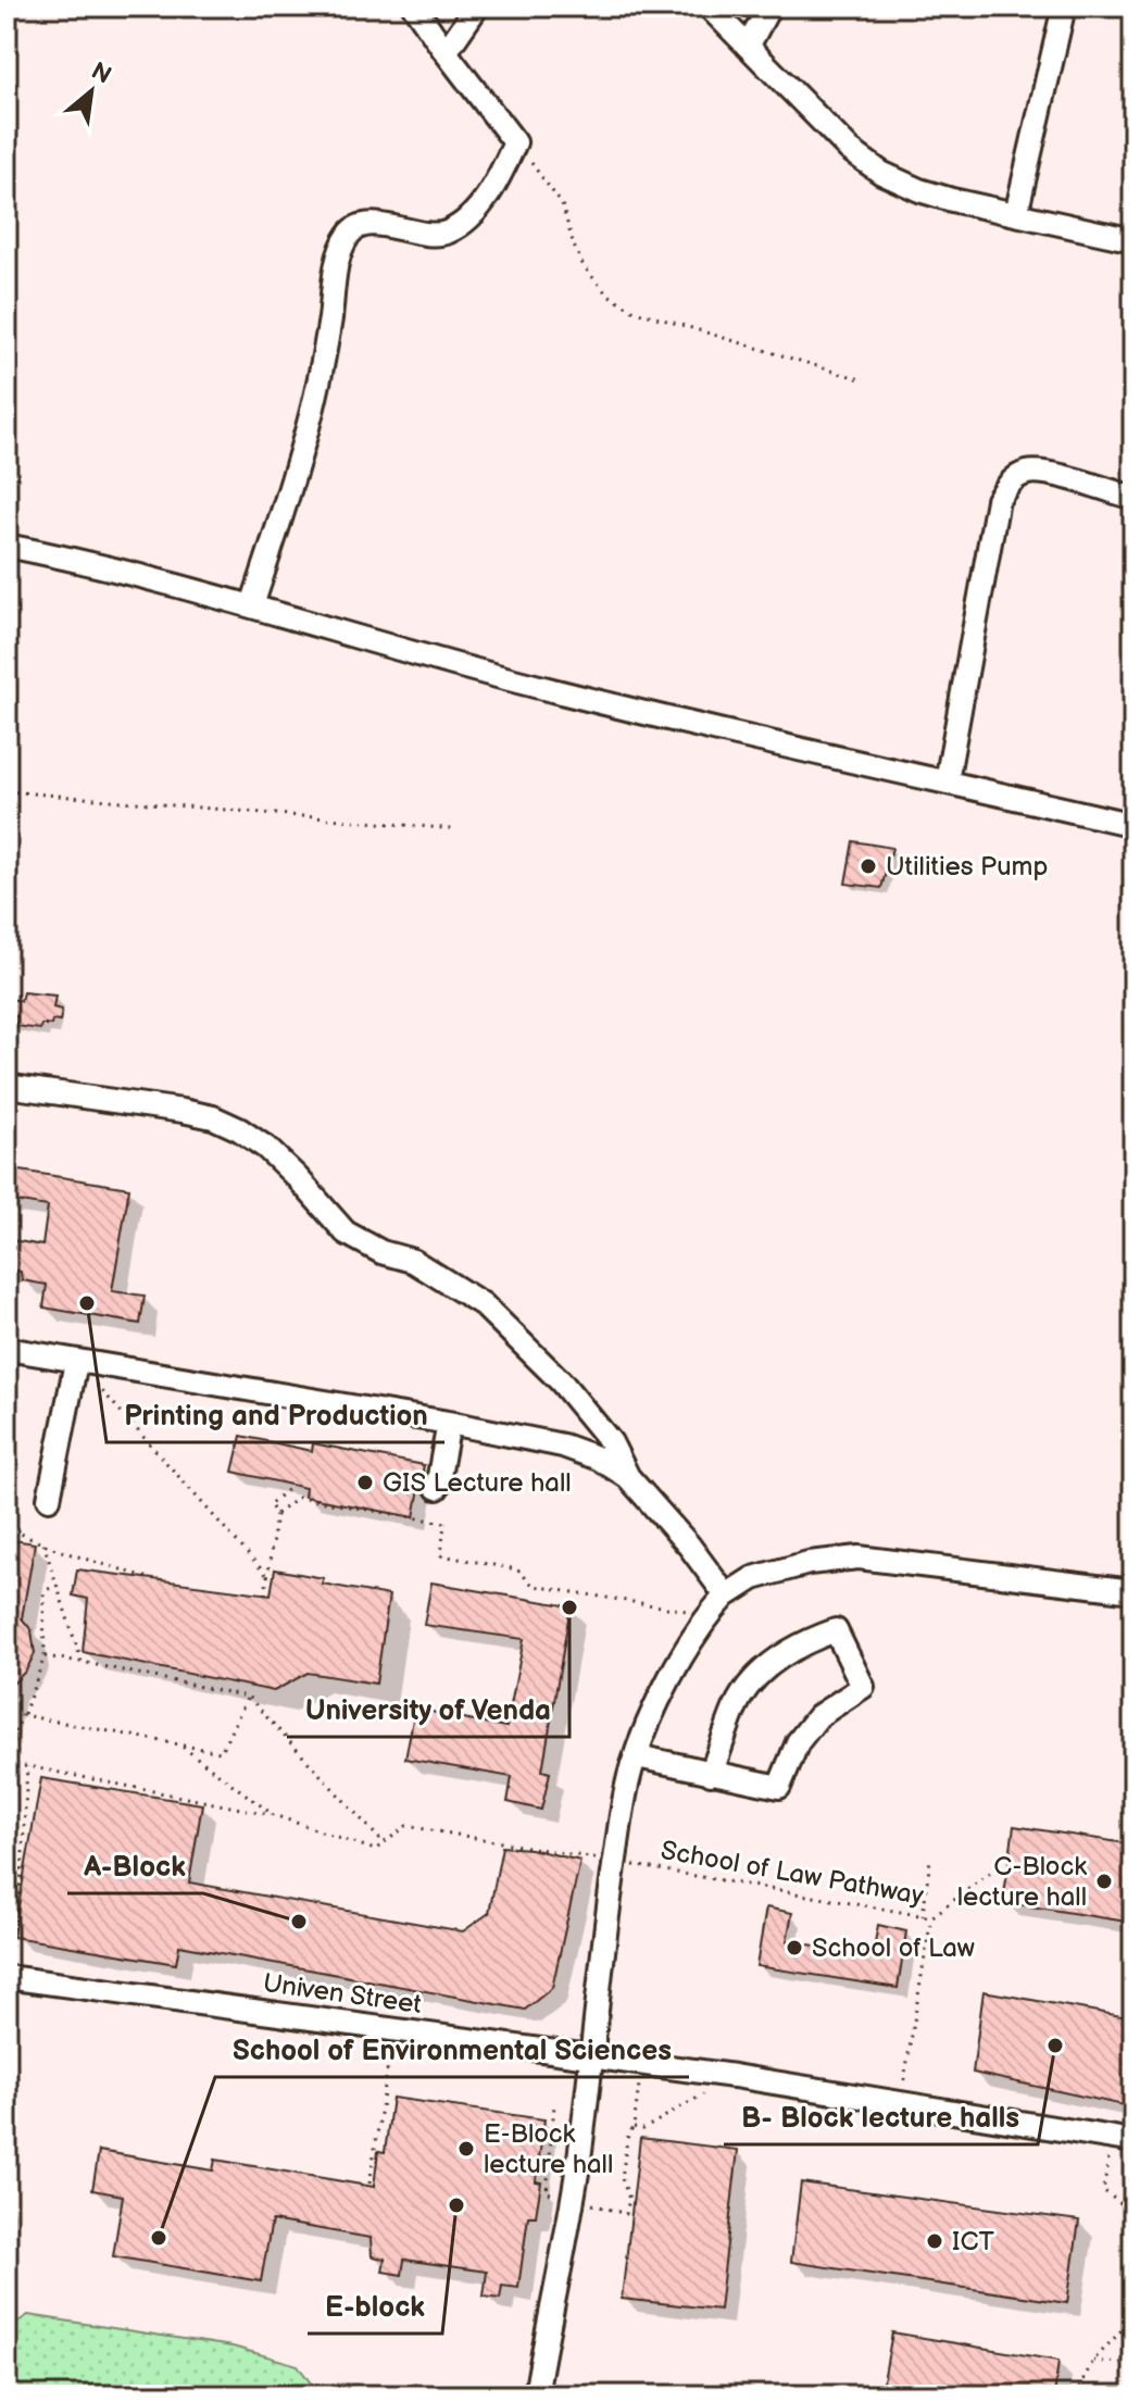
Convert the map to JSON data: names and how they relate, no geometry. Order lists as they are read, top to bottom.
{
  "streets": {
    "street": ["Univen Street"],
    "path": ["School of Law Pathway"]
  },
  "places": [
    "Utilities Pump",
    "Printing and Production",
    "GIS Lecture hall",
    "University of Venda",
    "C-Block lecture hall",
    "A-Block",
    "School of Law",
    "B- Block lecture halls",
    "E-Block lecture hall",
    "E-block",
    "School of Environmental Sciences",
    "ICT"
  ],
  "north": "top right"
}
